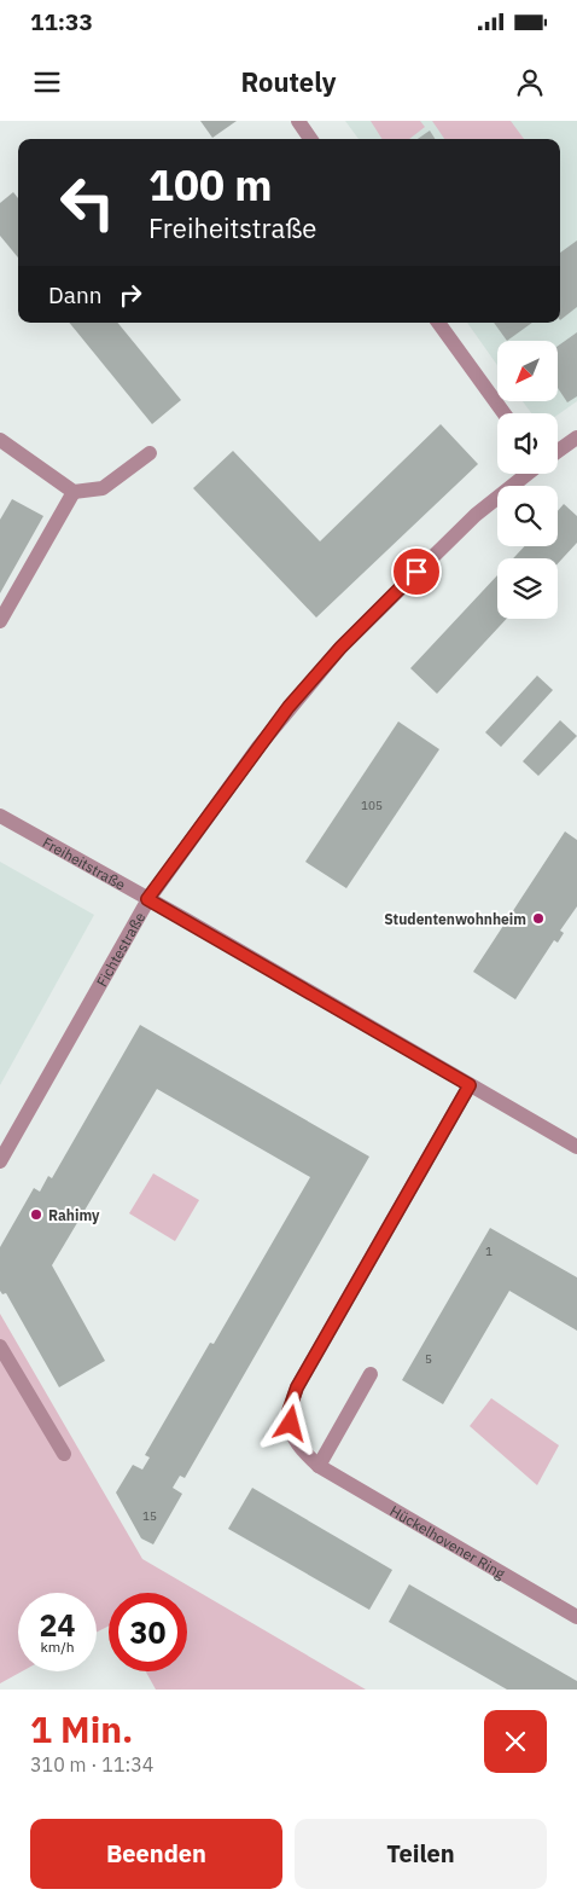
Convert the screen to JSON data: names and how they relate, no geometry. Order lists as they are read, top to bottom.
{
  "streets": {
    "street": ["Freiheitstraße", "Fichtestraße", "Hückelhovener Ring"]
  },
  "crossings": [
    ["Freiheitstraße", "Fichtestraße"],
    ["Freiheitstraße", "Hückelhovener Ring"]
  ],
  "places": ["Studentenwohnheim", "Rahimy"],
  "house_numbers": [
    "105",
    "1",
    "5",
    "15"
  ],
  "north": "bottom left",
  "page": {
    "status": "11:33",
    "header": "Routely",
    "turn": ["100 m", "Freiheitstraße"],
    "then": "Dann",
    "speed": "24 km/h",
    "limit": "30",
    "heading": ["1 Min.", "310 m · 11:34"],
    "buttons": ["Beenden", "Teilen"]
  }
}
